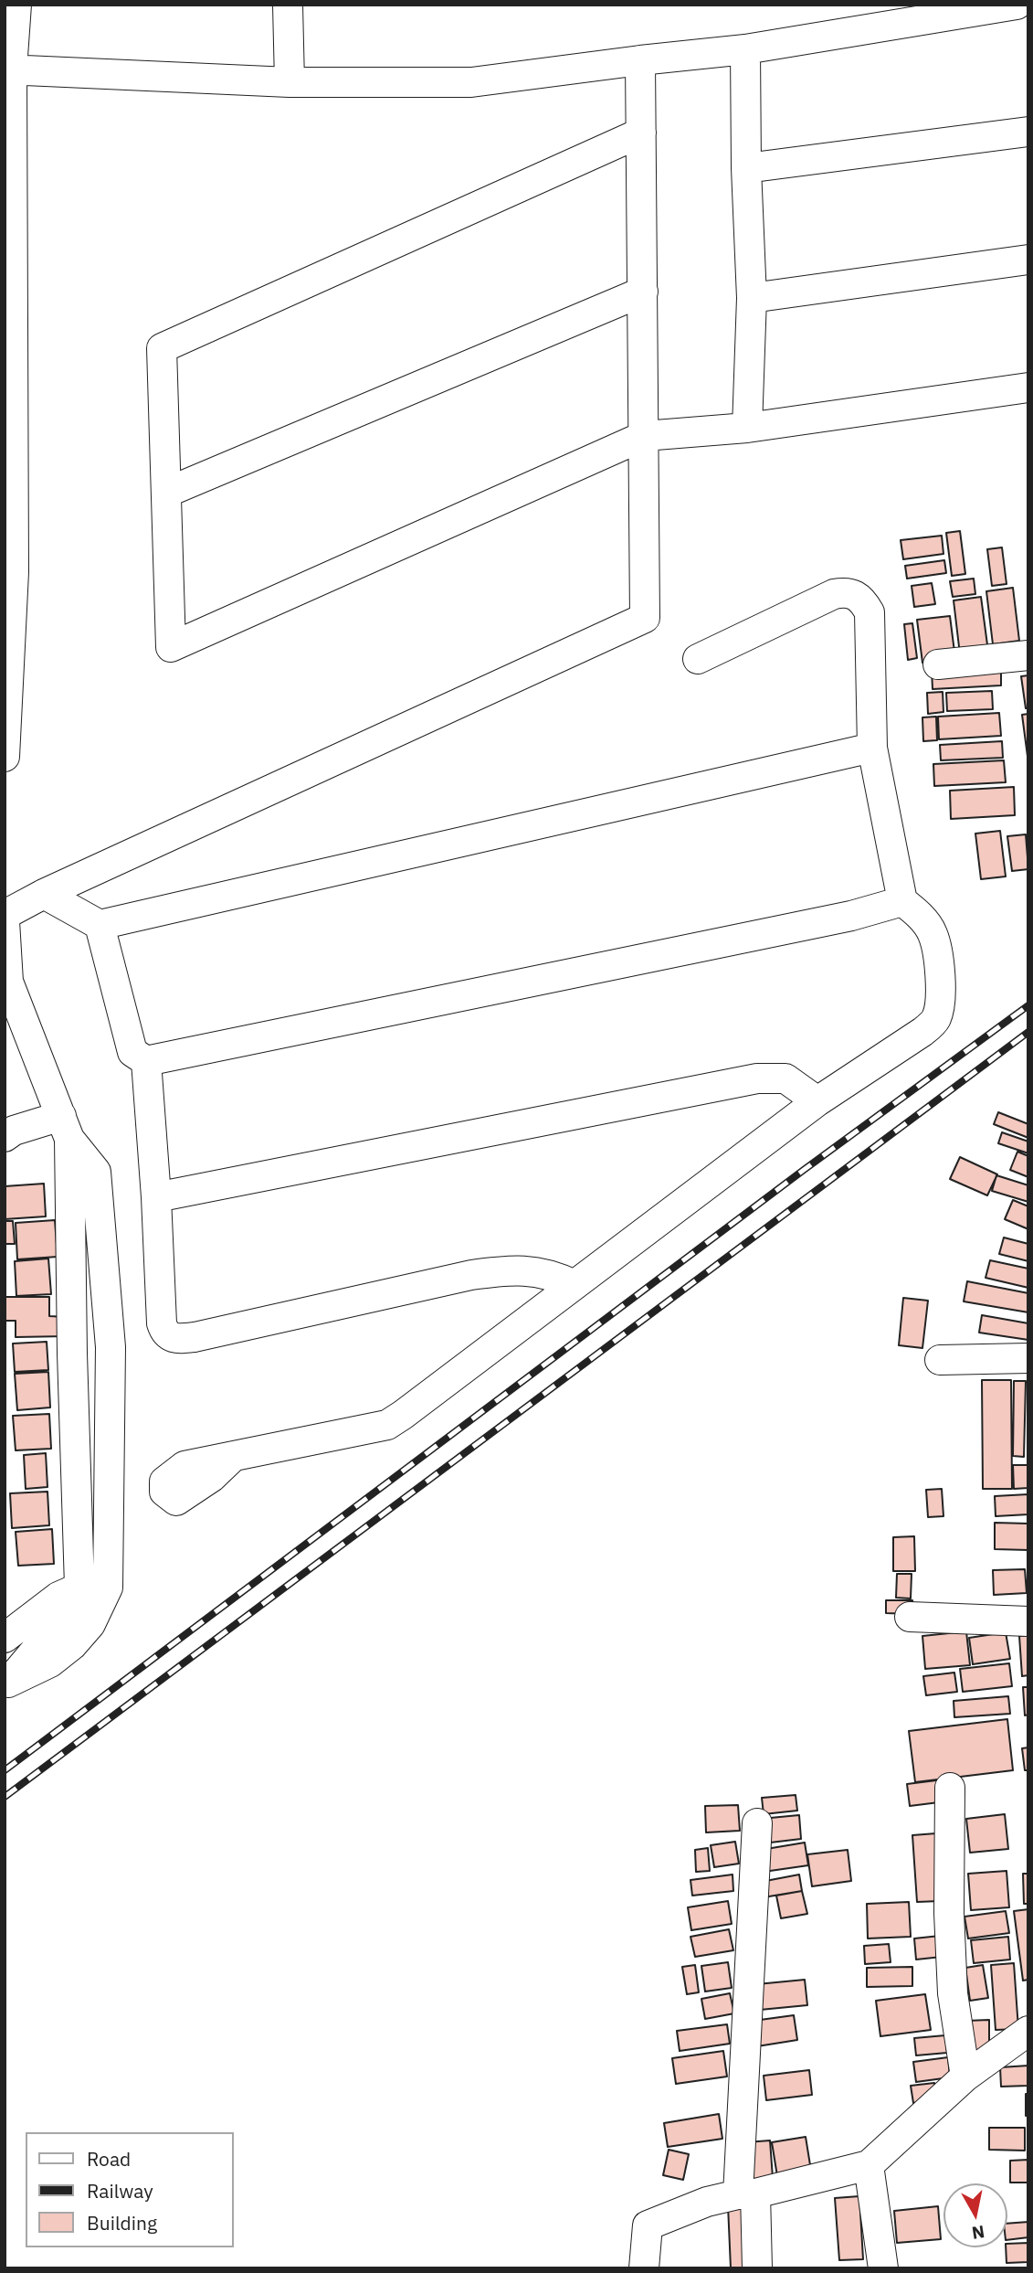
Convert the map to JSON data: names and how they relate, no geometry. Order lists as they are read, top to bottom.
{
  "legend": ["Road", "Railway", "Building"],
  "north": "bottom"
}
